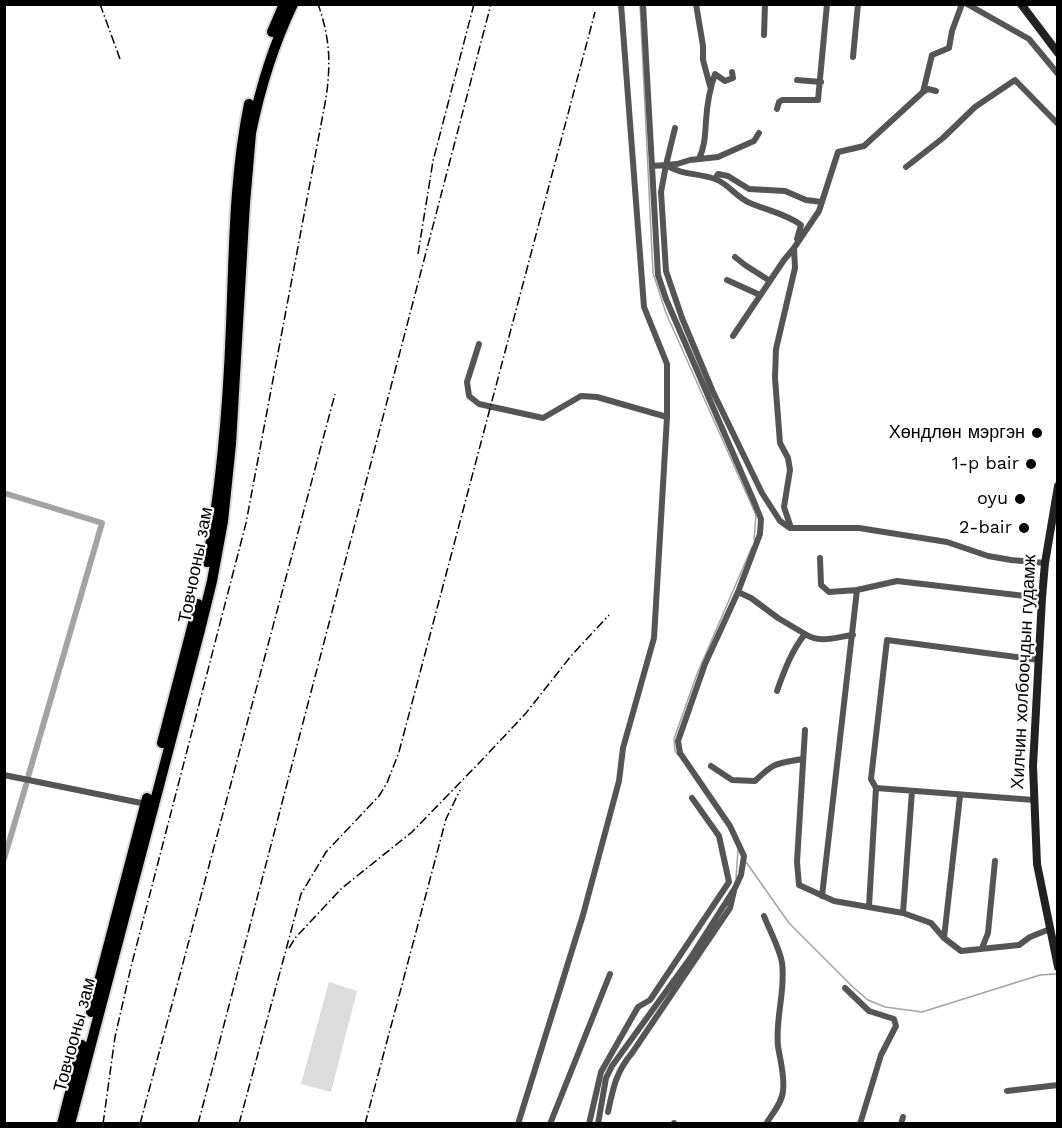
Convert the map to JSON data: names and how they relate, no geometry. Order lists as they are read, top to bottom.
{
  "streets": {
    "highway": ["Товчооны зам"],
    "main road": ["Хилчин холбоочдын гудамж"]
  },
  "places": [
    "Хөндлөн мэргэн",
    "1-p bair",
    "oyu",
    "2-bair"
  ]
}
